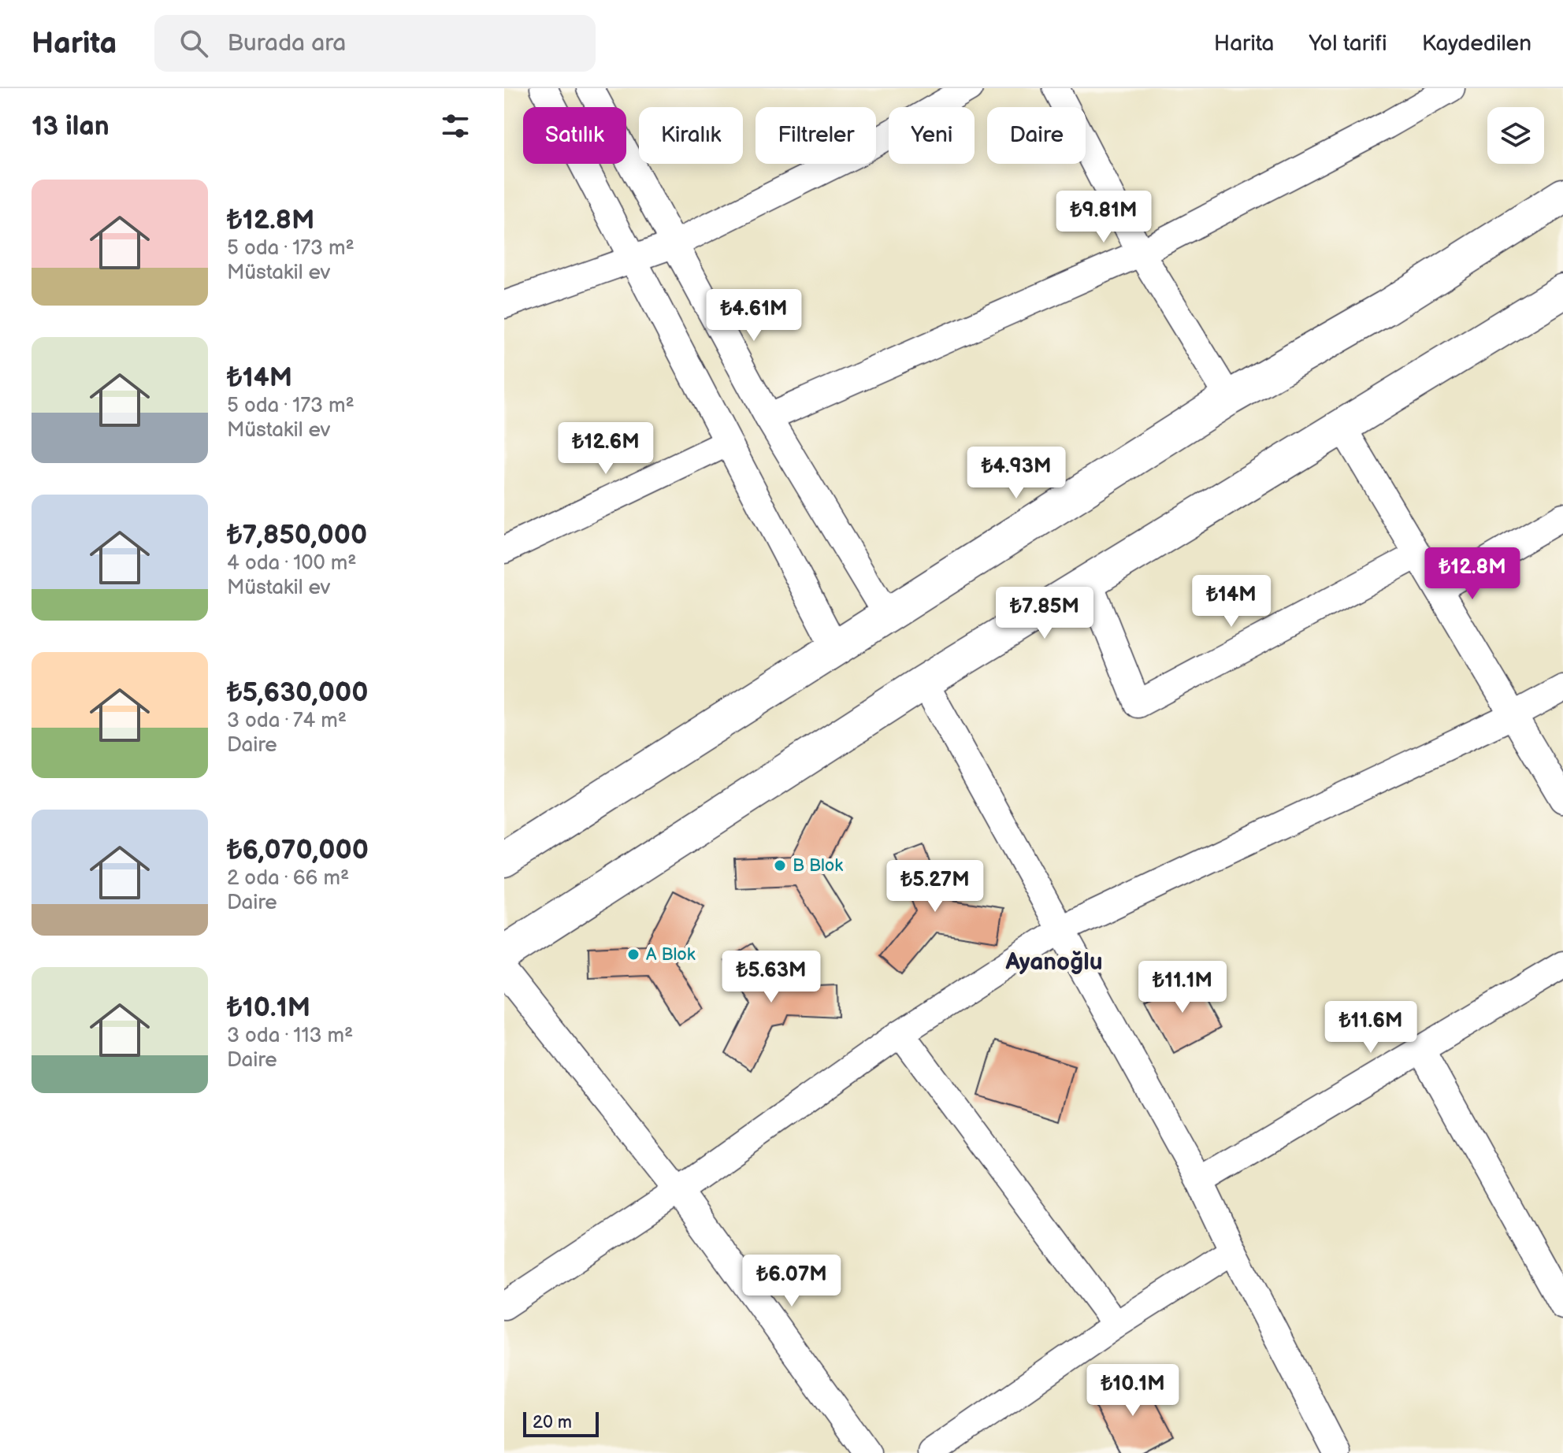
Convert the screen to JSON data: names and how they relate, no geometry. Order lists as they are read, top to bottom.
{
  "districts": ["Ayanoğlu"],
  "places": ["B Blok", "A Blok"],
  "scale_bar": "20 m",
  "page": {
    "header": "Harita",
    "search": "Burada ara",
    "nav": ["Harita", "Yol tarifi", "Kaydedilen"],
    "heading": "13 ilan",
    "chip": [
      "Satılık",
      "Kiralık",
      "Filtreler",
      "Yeni",
      "Daire"
    ],
    "list": [
      {
        "name": "₺12.8M",
        "note": "5 oda · 173 m² · Müstakil ev"
      },
      {
        "name": "₺14M",
        "note": "5 oda · 173 m² · Müstakil ev"
      },
      {
        "name": "₺7,850,000",
        "note": "4 oda · 100 m² · Müstakil ev"
      },
      {
        "name": "₺5,630,000",
        "note": "3 oda · 74 m² · Daire"
      },
      {
        "name": "₺6,070,000",
        "note": "2 oda · 66 m² · Daire"
      },
      {
        "name": "₺10.1M",
        "note": "3 oda · 113 m² · Daire"
      }
    ],
    "price": [
      "₺9.81M",
      "₺4.61M",
      "₺12.6M",
      "₺4.93M",
      "₺12.8M",
      "₺14M",
      "₺7.85M",
      "₺5.27M",
      "₺5.63M",
      "₺11.1M",
      "₺11.6M",
      "₺6.07M",
      "₺10.1M"
    ],
    "scale": "20 m"
  }
}
